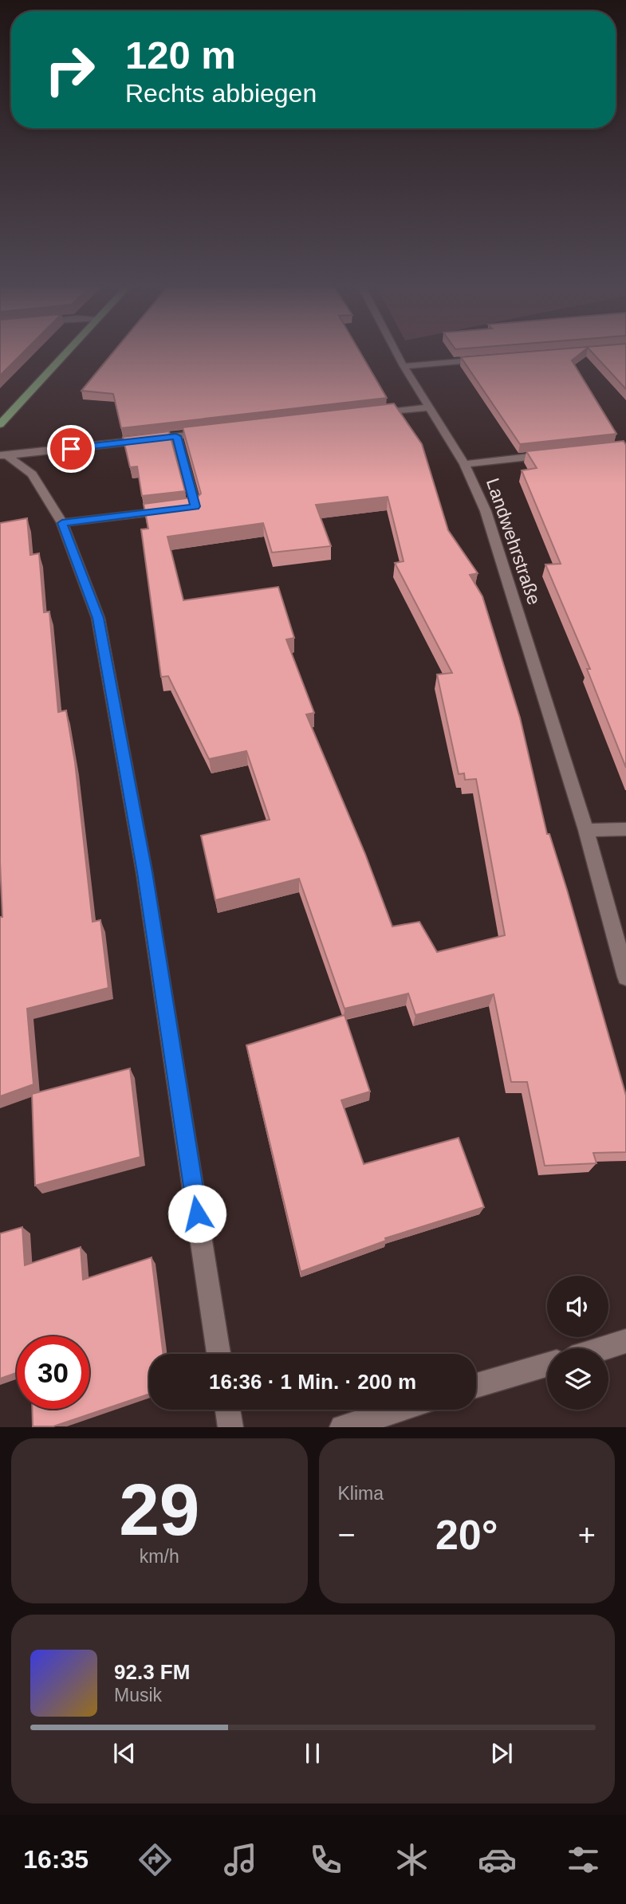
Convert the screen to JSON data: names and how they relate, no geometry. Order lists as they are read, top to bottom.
{
  "streets": {
    "street": ["Landwehrstraße"]
  },
  "page": {
    "turn": ["120 m", "Rechts abbiegen"],
    "limit": "30",
    "trip": "16:36 · 1 Min. · 200 m",
    "tile": [
      ["29", "km/h"],
      "Klima"
    ],
    "heat": ["−", "20°", "+"],
    "song": ["92.3 FM", "Musik"],
    "tabs": "16:35"
  }
}
